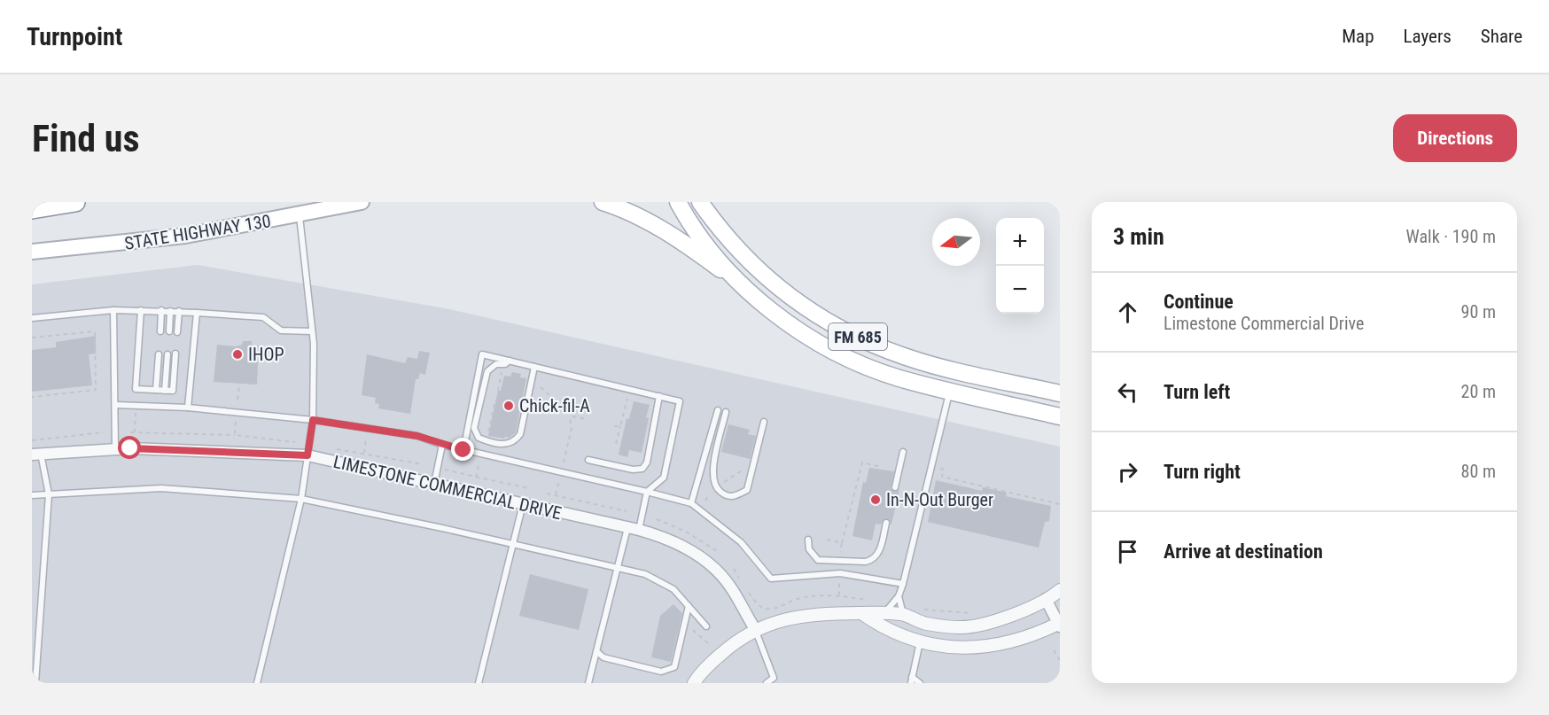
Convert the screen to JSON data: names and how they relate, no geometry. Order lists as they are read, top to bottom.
{
  "streets": {
    "main road": ["STATE HIGHWAY 130", "FM 685"],
    "street": ["LIMESTONE COMMERCIAL DRIVE"]
  },
  "places": ["IHOP", "Chick-fil-A", "In-N-Out Burger"],
  "north": "left",
  "page": {
    "header": "Turnpoint",
    "nav": ["Map", "Layers", "Share"],
    "buttons": "Directions",
    "title": "Find us",
    "heading": ["3 min", "Walk · 190 m"],
    "map_buttons": ["+", "−"],
    "list": [
      ["Continue", "Limestone Commercial Drive", "90 m"],
      ["Turn left", "20 m"],
      ["Turn right", "80 m"],
      "Arrive at destination"
    ]
  }
}
